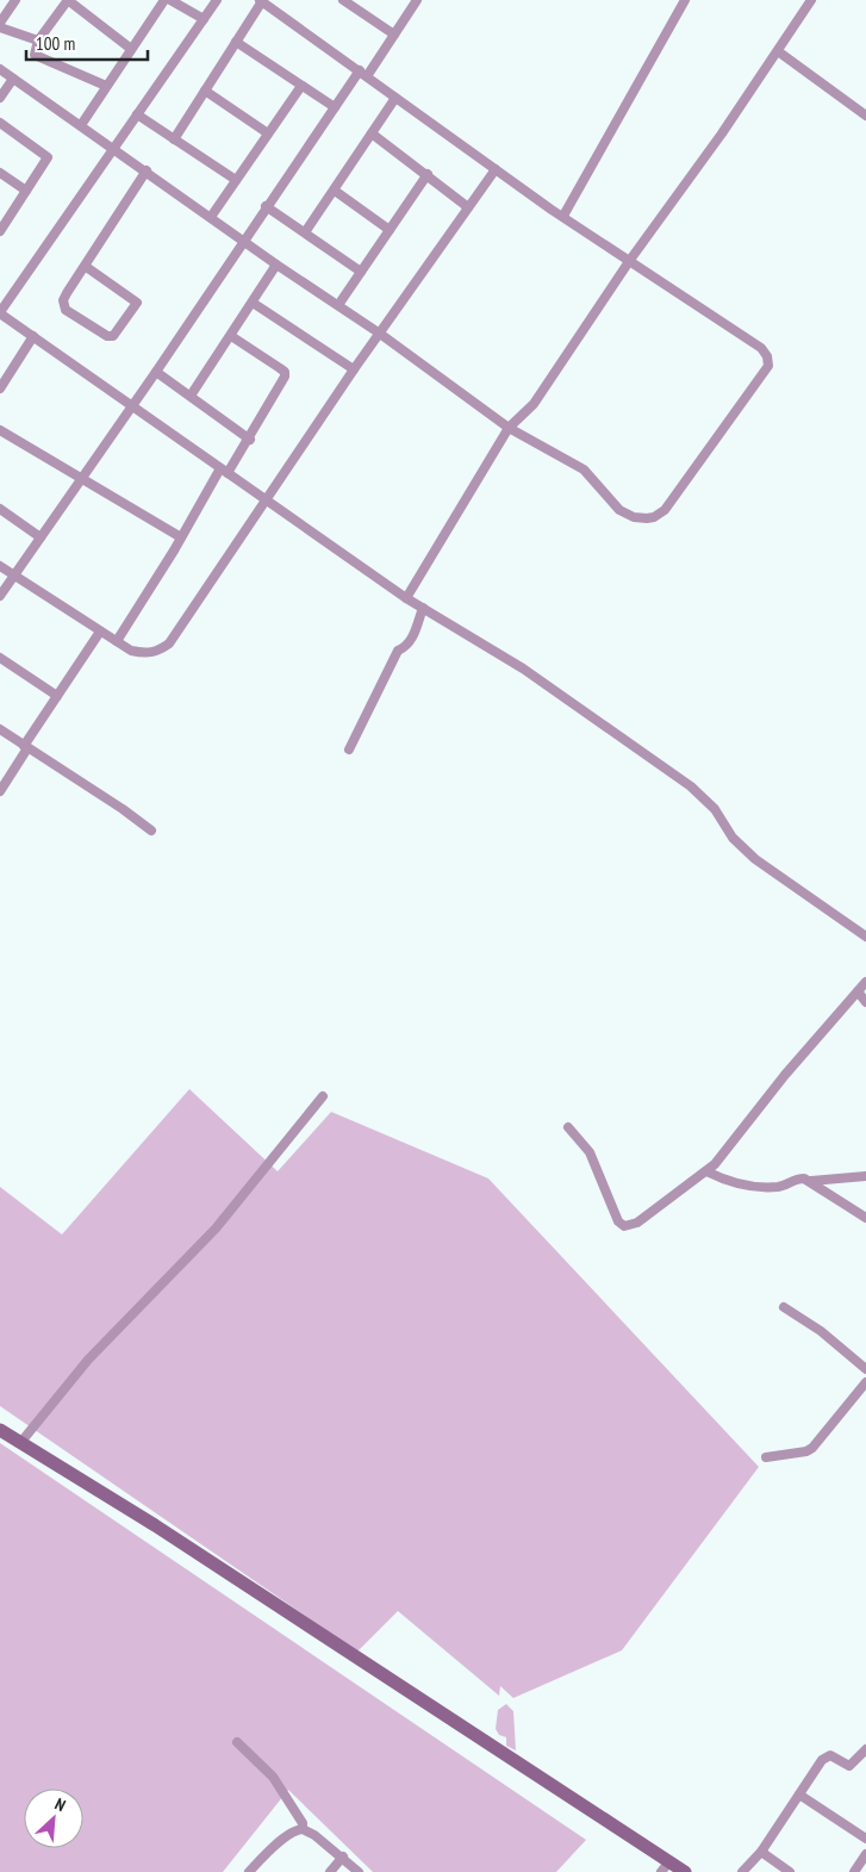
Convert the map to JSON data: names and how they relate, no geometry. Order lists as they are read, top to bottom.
{
  "scale_bar": "100 m",
  "north": "top right"
}
